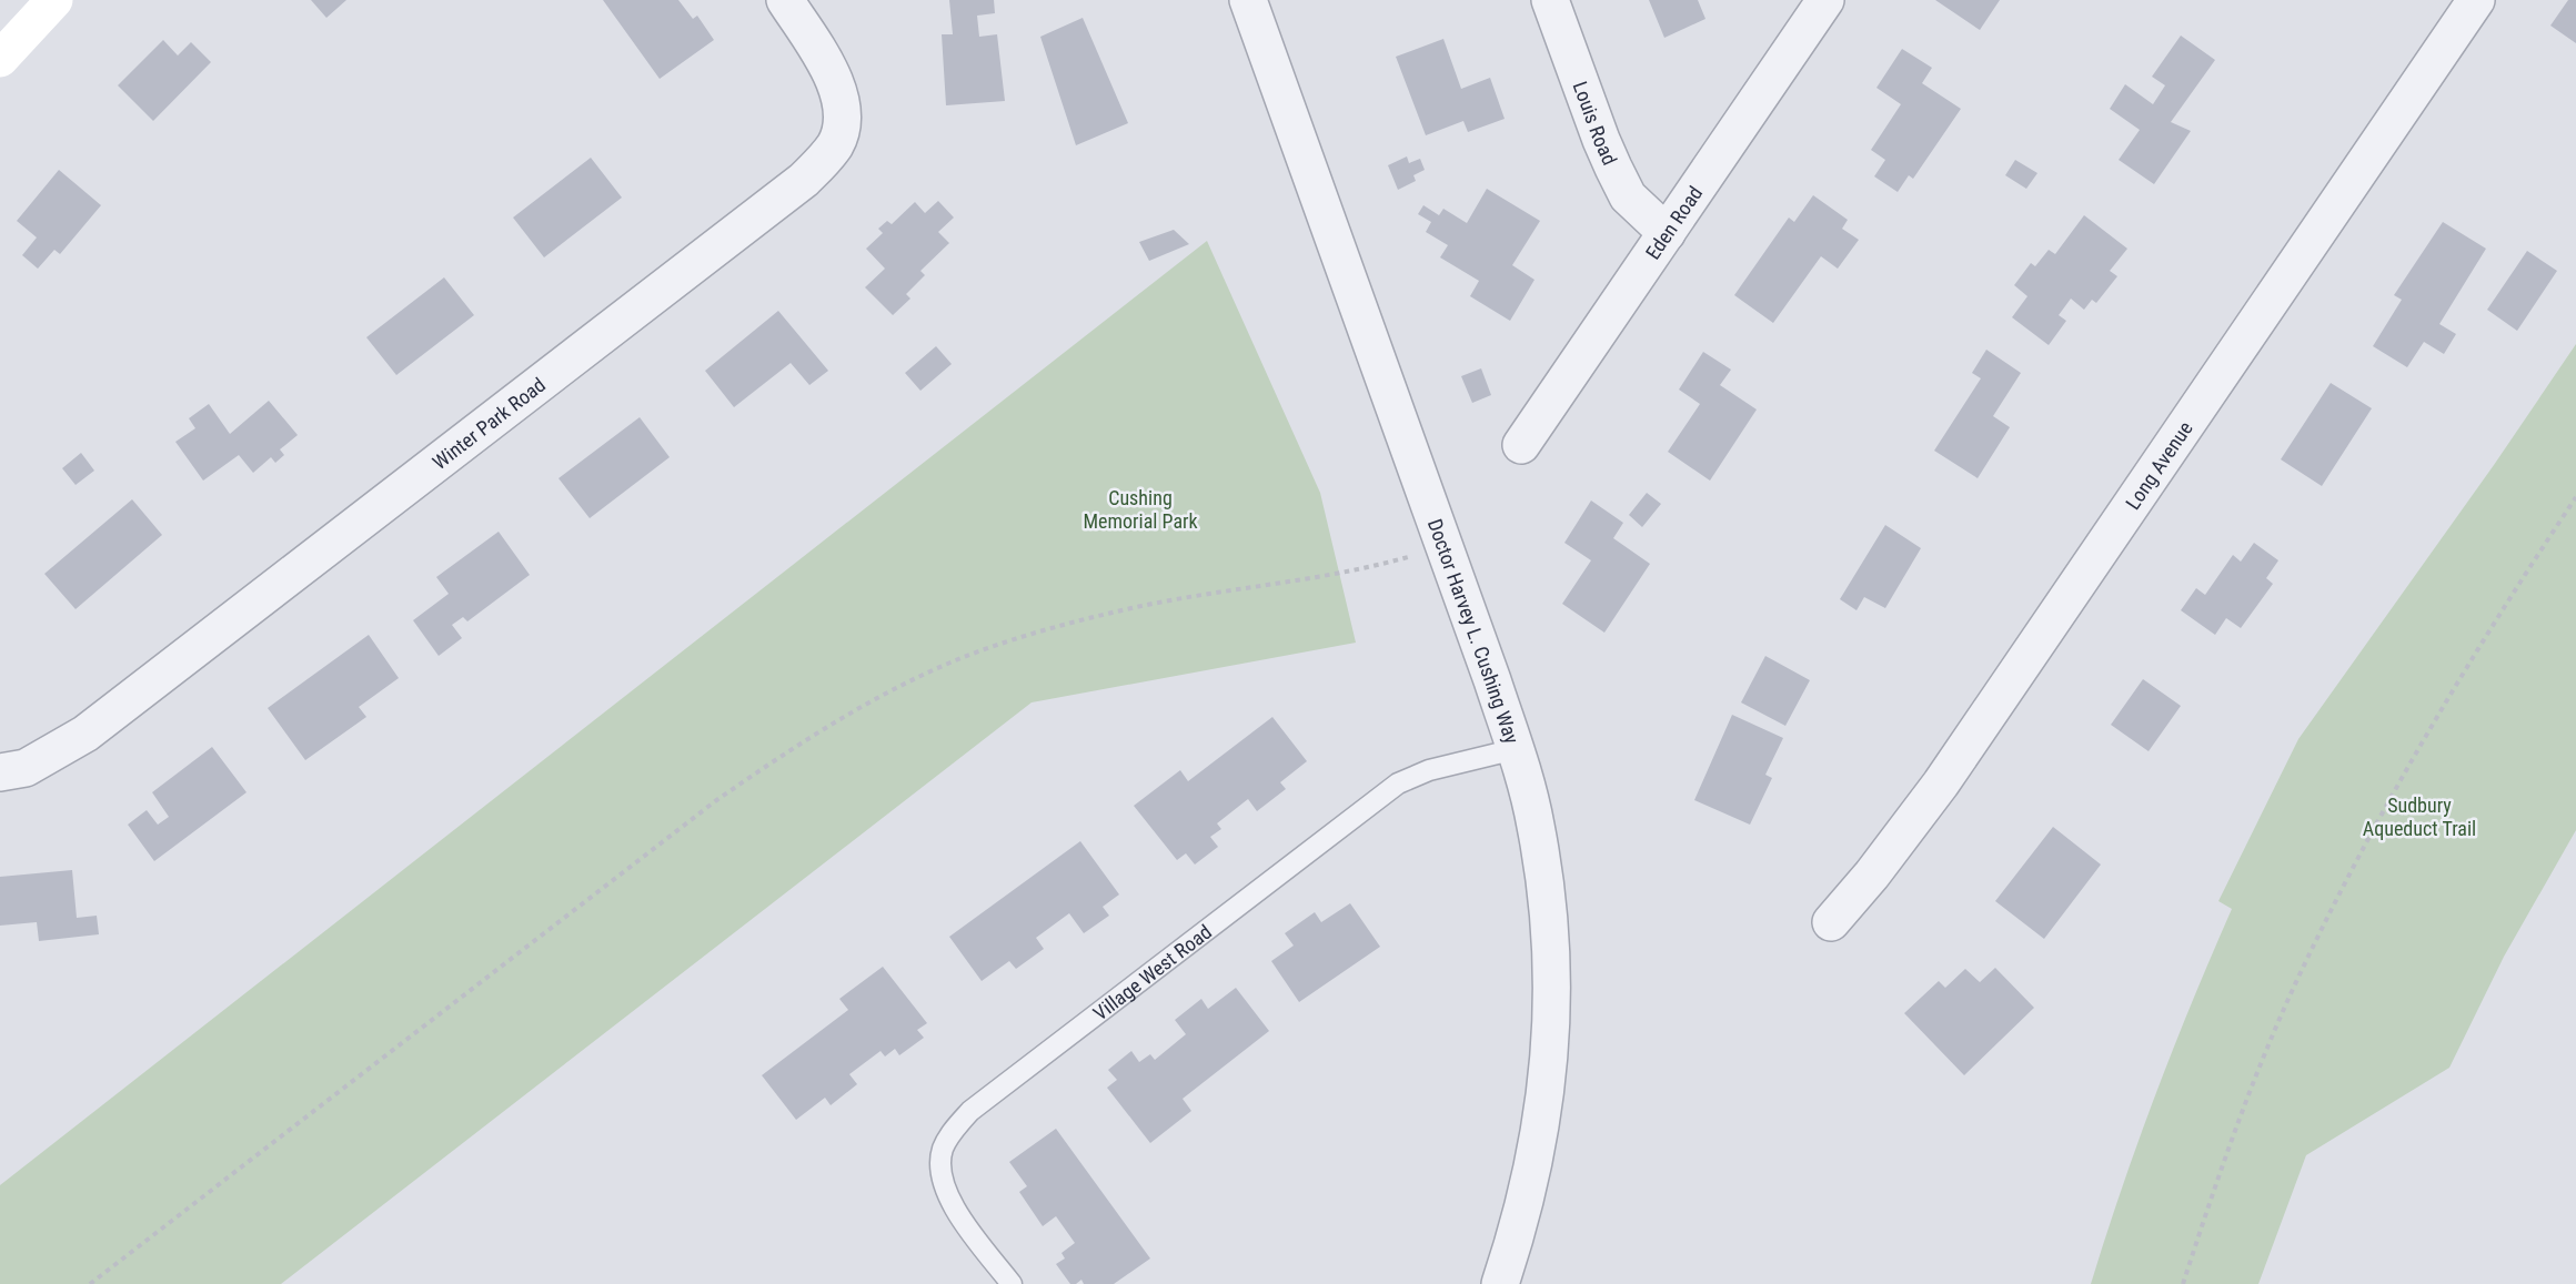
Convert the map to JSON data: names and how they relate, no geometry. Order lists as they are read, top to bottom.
{
  "streets": {
    "street": [
      "Louis Road",
      "Eden Road",
      "Winter Park Road",
      "Long Avenue",
      "Doctor Harvey L. Cushing Way"
    ],
    "lane": ["Village West Road"]
  },
  "crossings": [
    ["Louis Road", "Eden Road"],
    ["Doctor Harvey L. Cushing Way", "Village West Road"]
  ],
  "parks": ["Cushing Memorial Park", "Sudbury Aqueduct Trail"]
}
